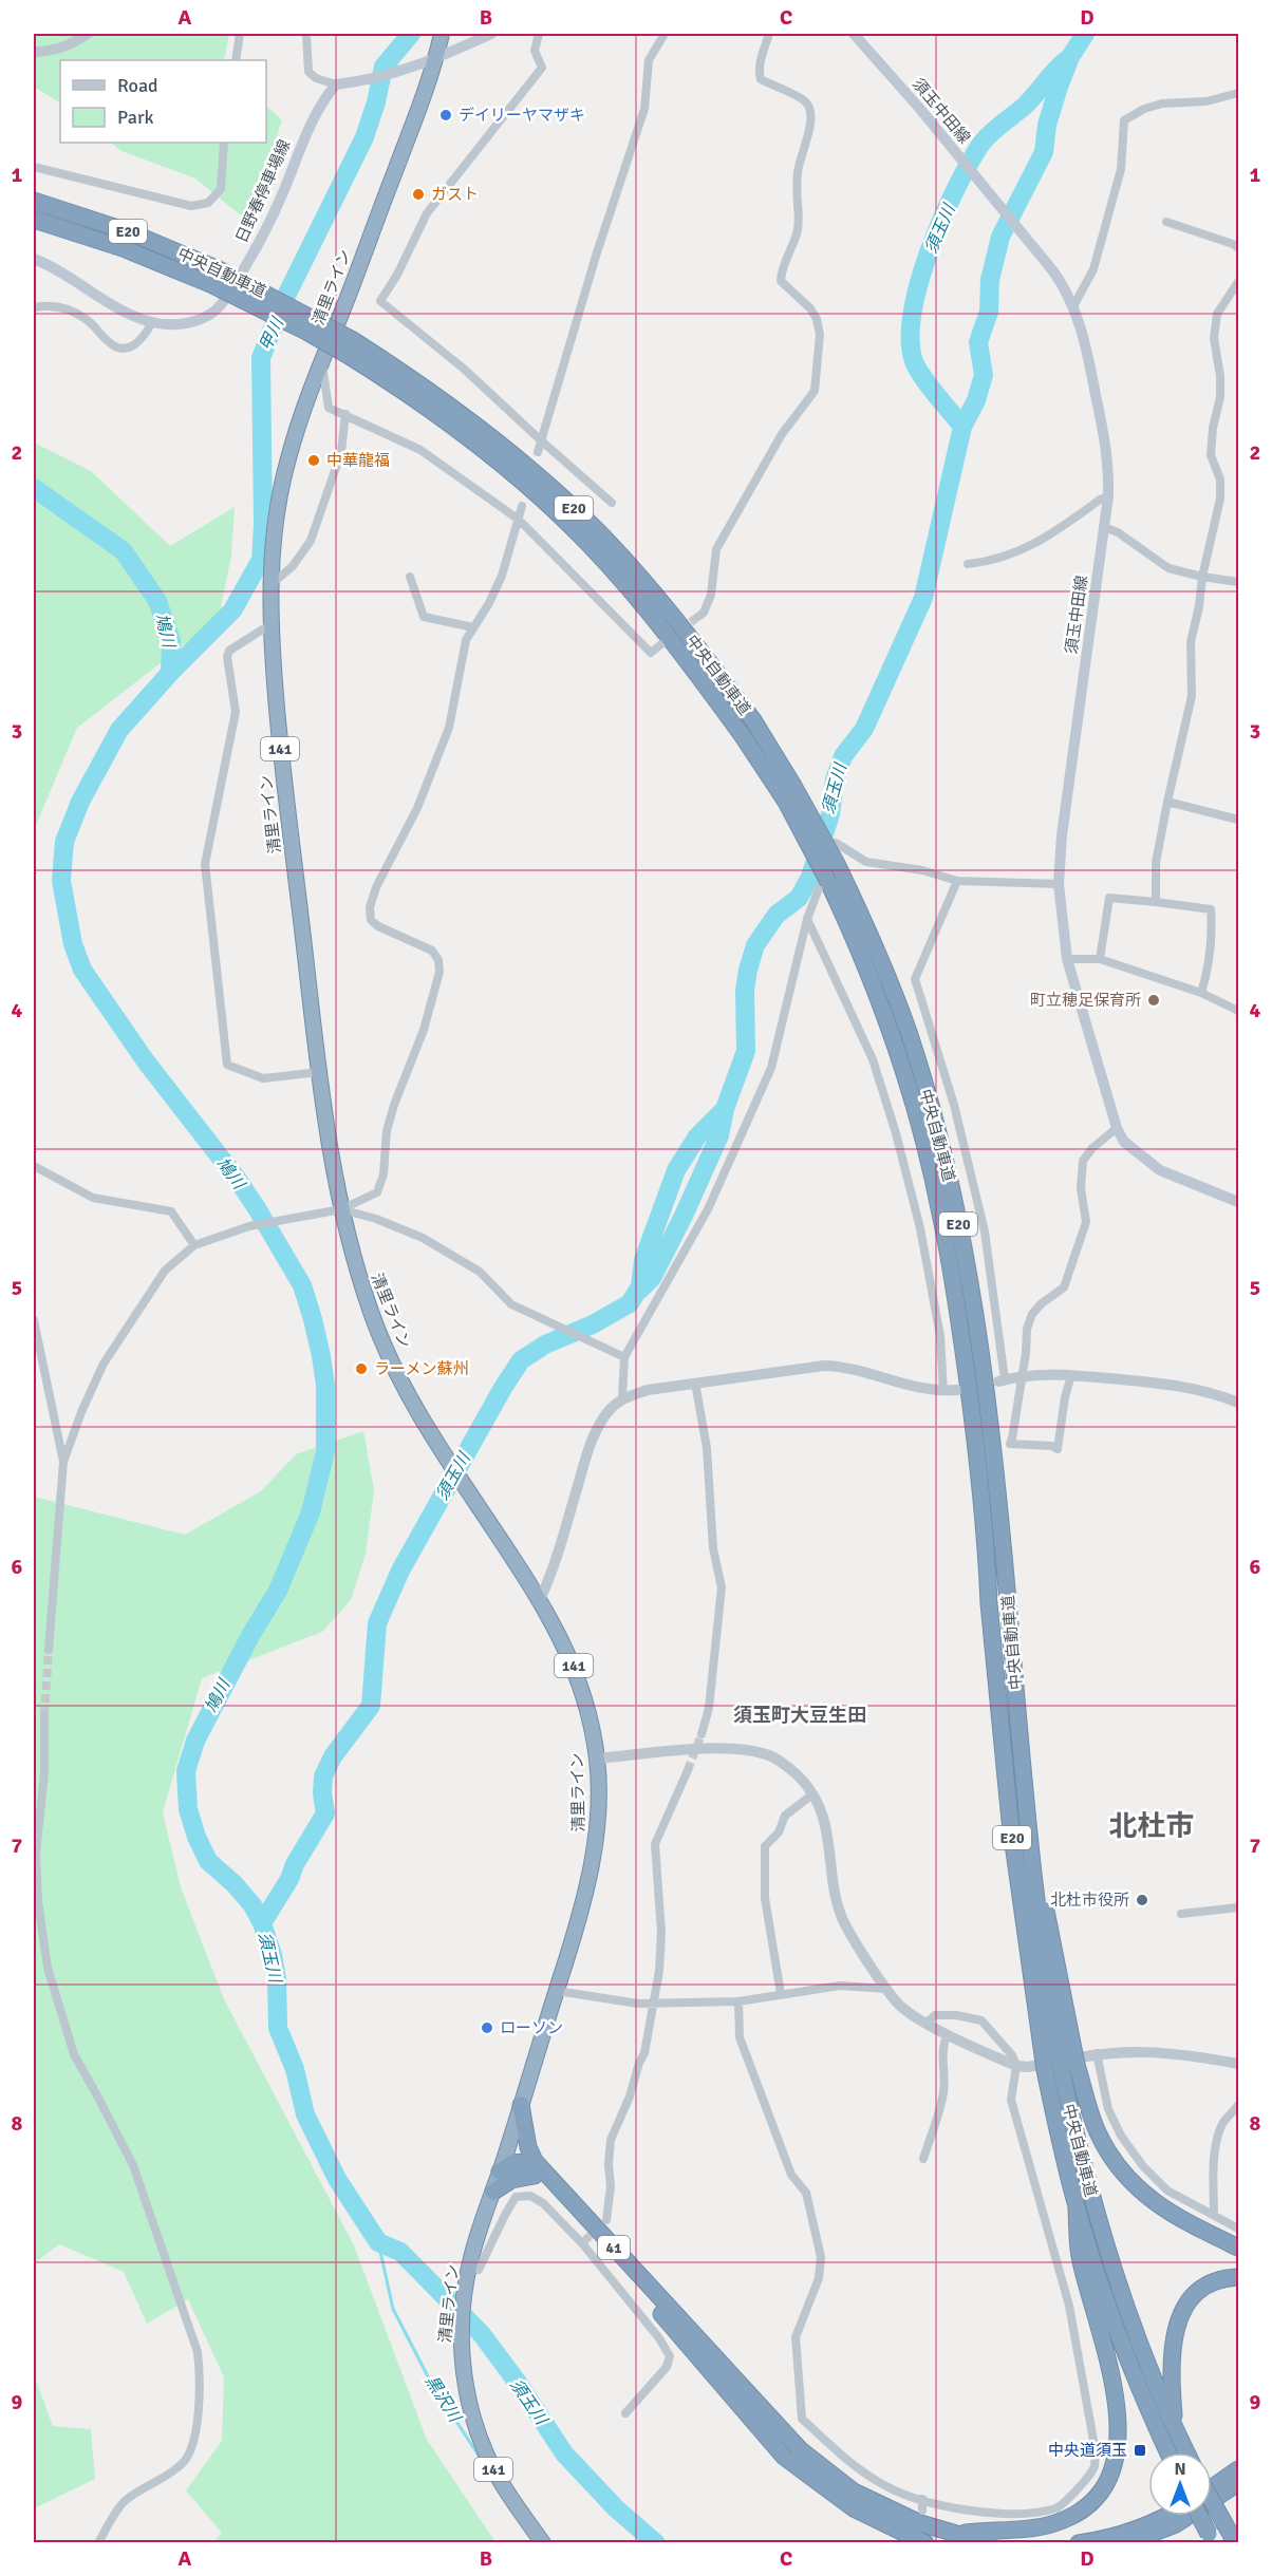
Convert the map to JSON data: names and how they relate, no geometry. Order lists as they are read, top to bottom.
{
  "streets": {
    "highway": [
      "E20",
      "中央自動車道",
      "清里ライン",
      "141",
      "41"
    ],
    "main road": ["須玉中田線", "日野春停車場線"]
  },
  "crossings": [
    ["清里ライン", "41"]
  ],
  "districts": ["須玉町大豆生田", "北杜市"],
  "water": [
    "須玉川",
    "甲川",
    "鳩川",
    "黒沢川"
  ],
  "places": {
    "other": [
      "デイリーヤマザキ",
      "ガスト",
      "中華龍福",
      "町立穂足保育所",
      "ラーメン蘇州",
      "北杜市役所",
      "ローソン"
    ],
    "transit": ["中央道須玉"]
  },
  "legend": ["Road", "Park"],
  "north": "top",
  "grid": {
    "columns": [
      "A",
      "B",
      "C",
      "D"
    ],
    "rows": [
      "1",
      "2",
      "3",
      "4",
      "5",
      "6",
      "7",
      "8",
      "9"
    ]
  }
}
